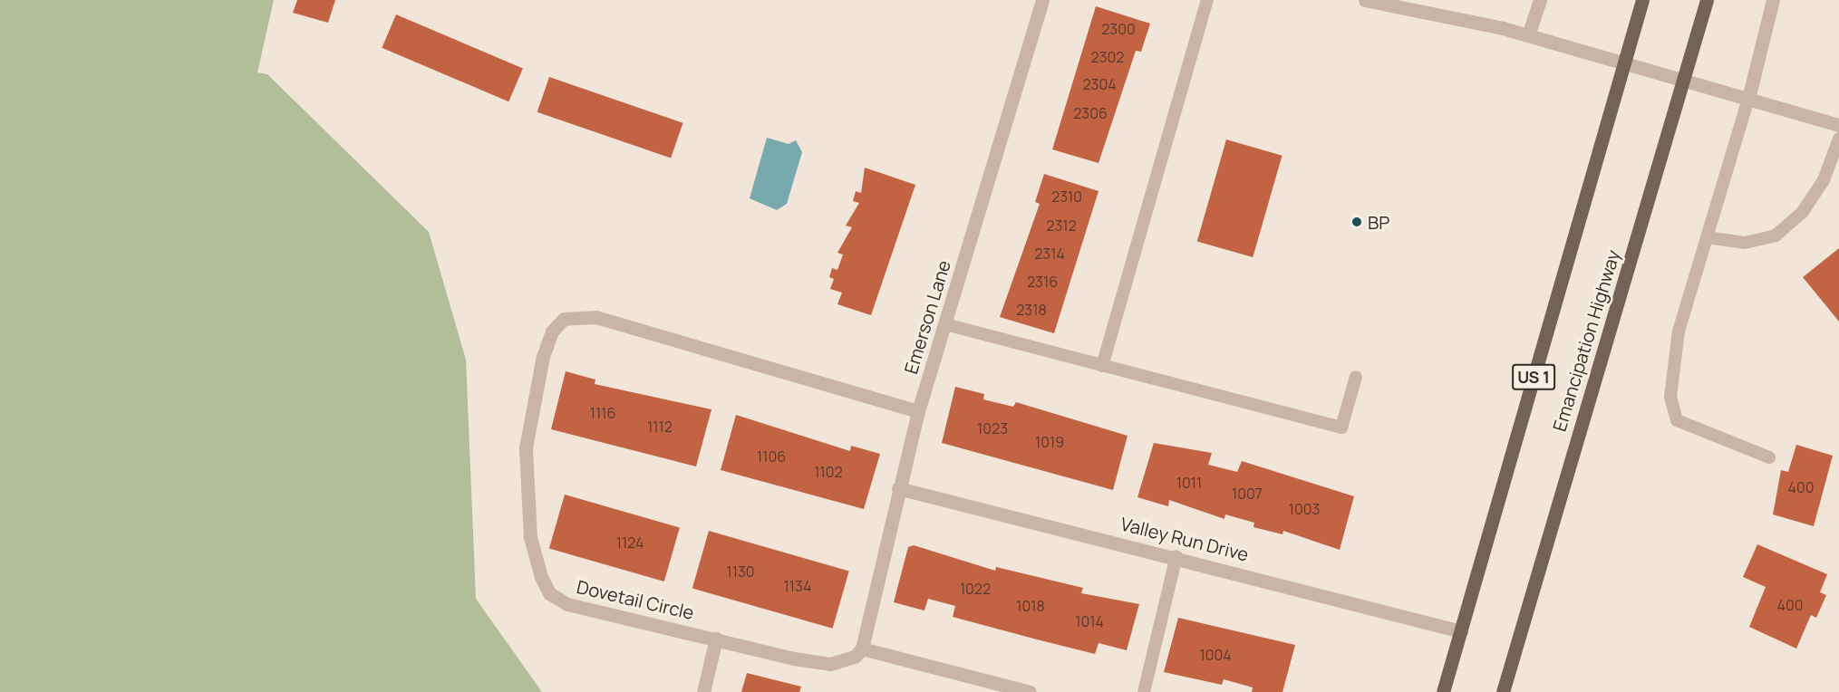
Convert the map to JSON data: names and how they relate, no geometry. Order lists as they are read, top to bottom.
{
  "streets": {
    "main road": ["Emancipation Highway", "US 1"],
    "street": ["Emerson Lane", "Valley Run Drive", "Dovetail Circle"]
  },
  "crossings": [
    ["Emerson Lane", "Valley Run Drive"],
    ["Emerson Lane", "Dovetail Circle"],
    ["US 1", "Valley Run Drive"]
  ],
  "places": ["BP"],
  "house_numbers": [
    "2300",
    "2302",
    "2304",
    "2306",
    "2310",
    "2312",
    "2314",
    "2316",
    "2318",
    "1116",
    "1112",
    "1023",
    "1019",
    "1106",
    "1102",
    "1011",
    "400",
    "1007",
    "1003",
    "1124",
    "1130",
    "1134",
    "1022",
    "400",
    "1018",
    "1014",
    "1004"
  ]
}
